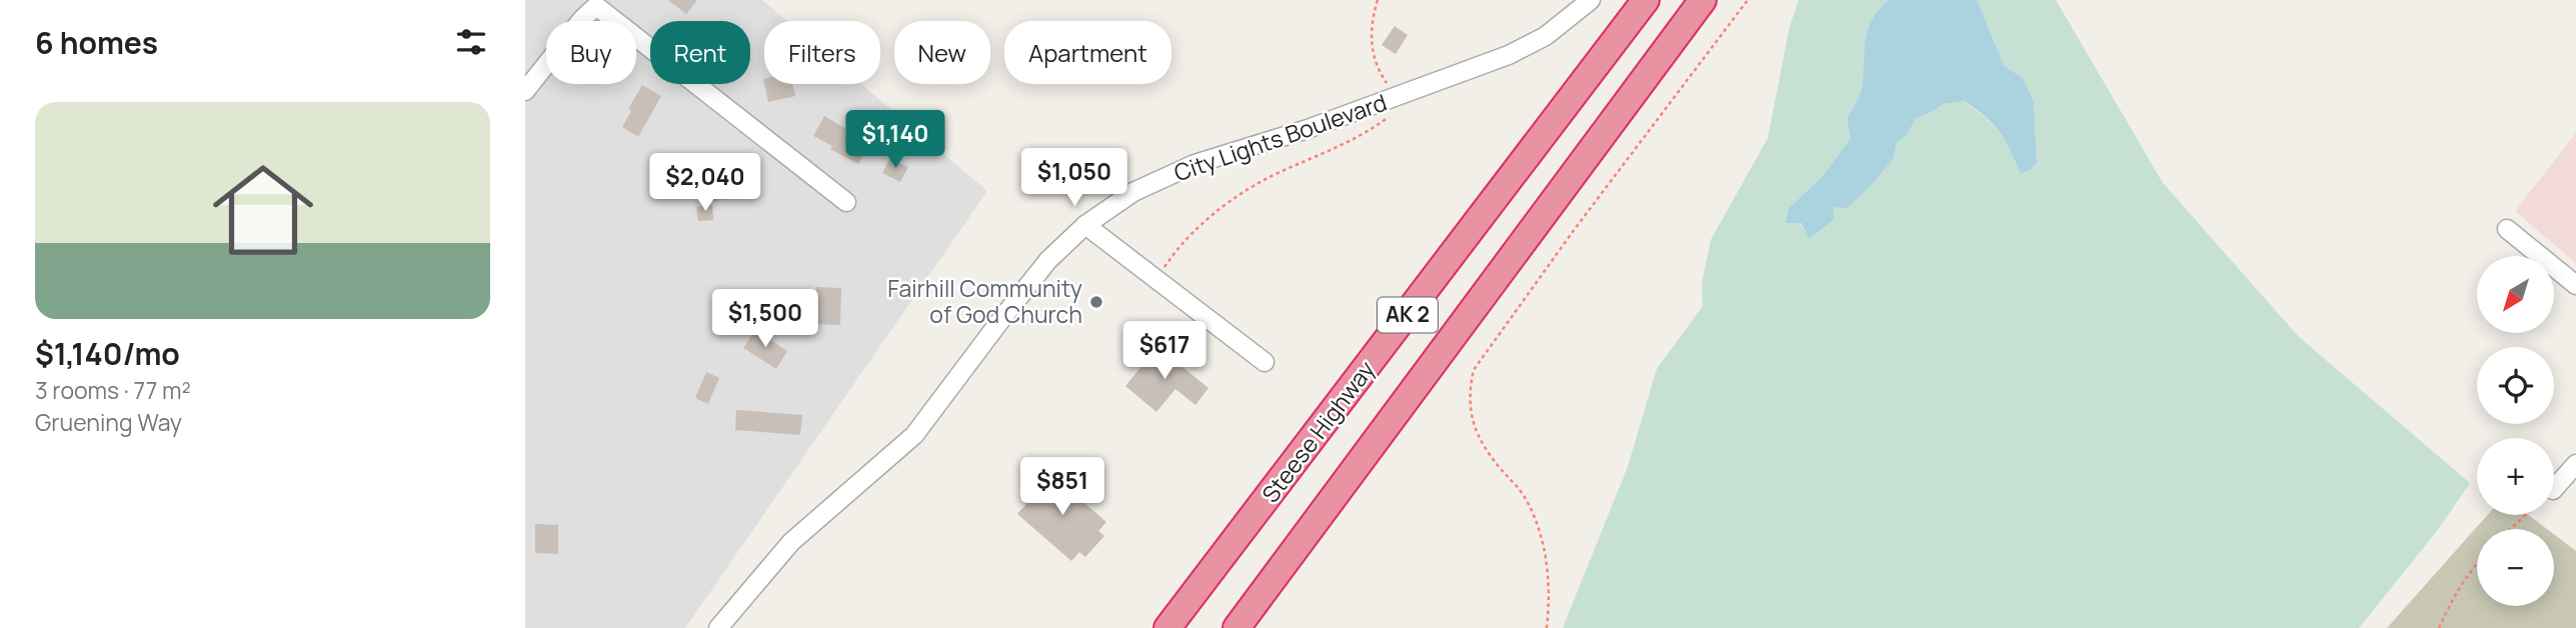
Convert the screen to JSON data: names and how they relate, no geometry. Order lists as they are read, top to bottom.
{
  "streets": {
    "highway": ["AK 2", "Steese Highway"],
    "street": ["City Lights Boulevard"]
  },
  "places": ["Fairhill Community of God Church"],
  "north": "bottom left",
  "page": {
    "heading": "6 homes",
    "chip": [
      "Buy",
      "Rent",
      "Filters",
      "New",
      "Apartment"
    ],
    "list": [
      {
        "name": "$1,140/mo",
        "note": "3 rooms · 77 m² · Gruening Way"
      }
    ],
    "price": [
      "$1,140",
      "$1,050",
      "$2,040",
      "$1,500",
      "$617",
      "$851"
    ],
    "map_buttons": ["+", "−"]
  }
}
